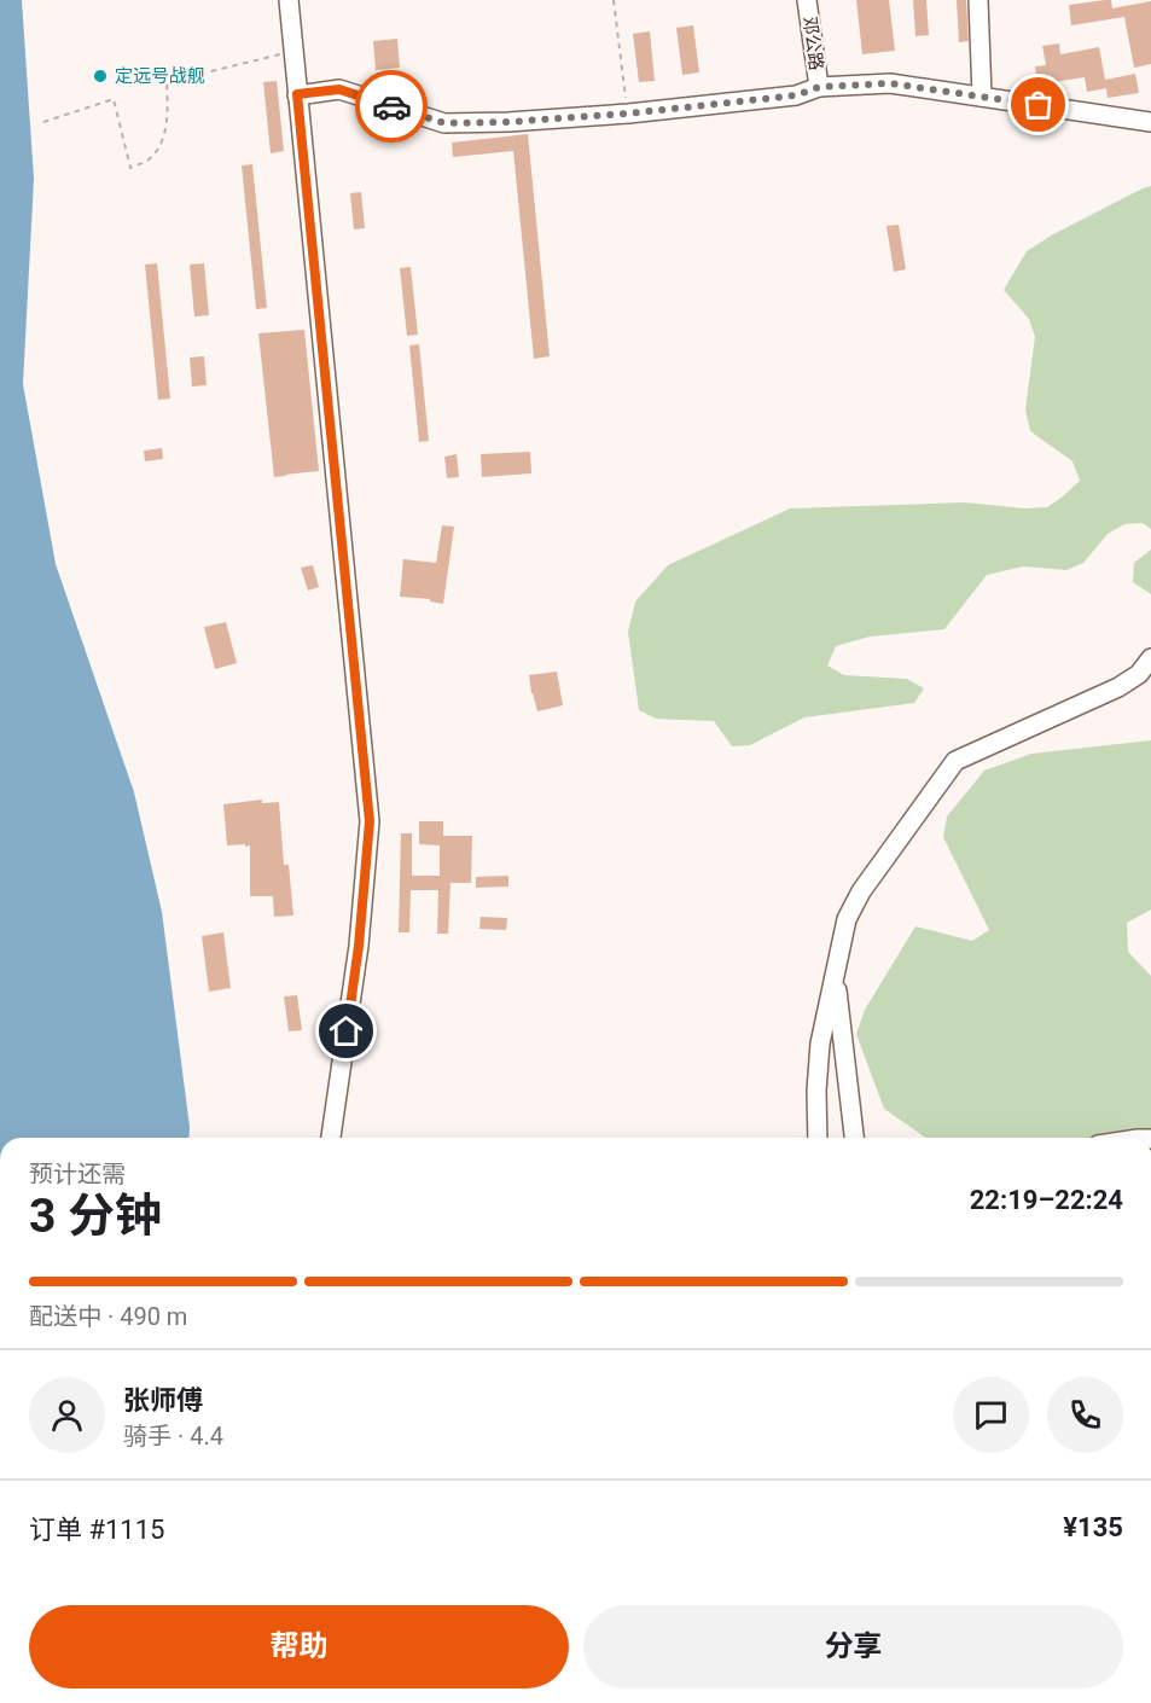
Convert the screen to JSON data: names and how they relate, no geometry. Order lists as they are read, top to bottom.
{
  "streets": {
    "street": ["邓公路"]
  },
  "places": ["定远号战舰"],
  "page": {
    "heading": ["3 分钟", "预计还需", "22:19–22:24"],
    "panel": [
      "张师傅",
      "骑手 · 4.4",
      "订单 #1115",
      "¥135"
    ],
    "bar": "配送中 · 490 m",
    "buttons": ["帮助", "分享"]
  }
}
